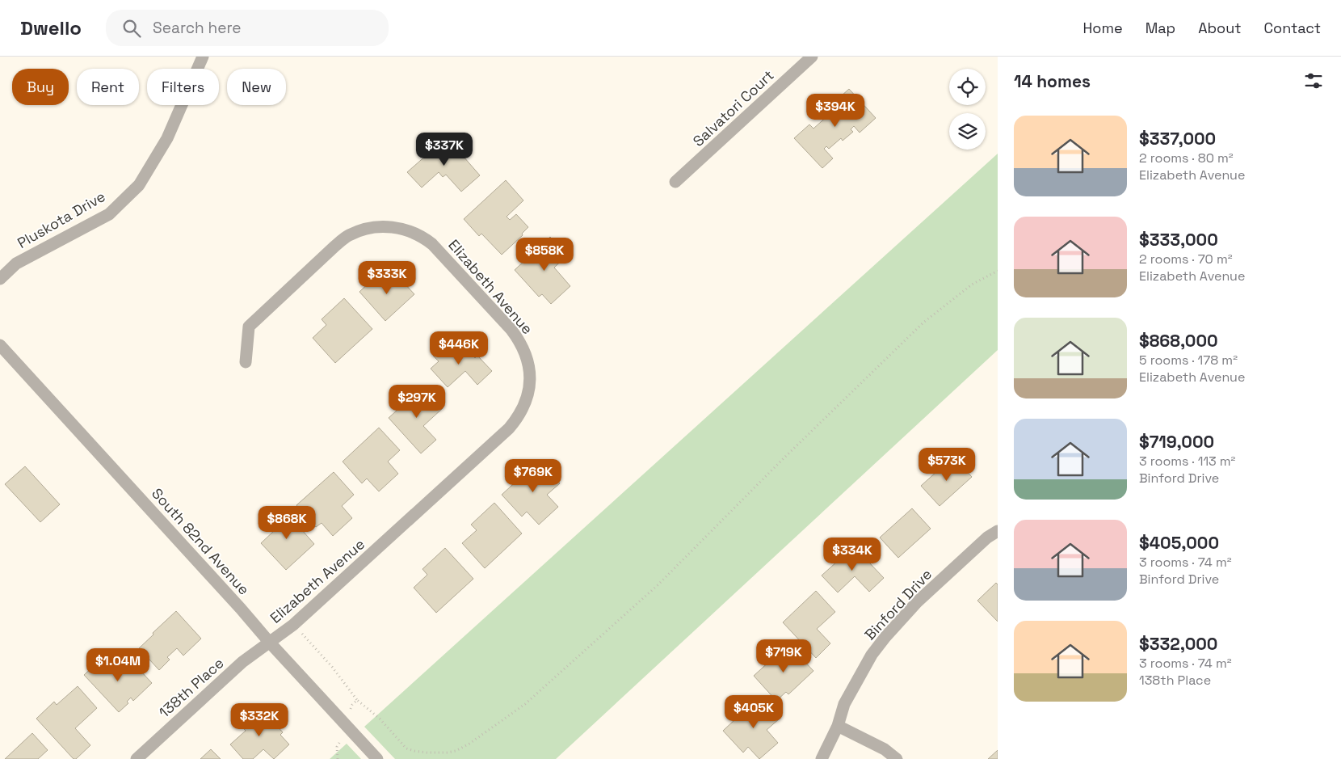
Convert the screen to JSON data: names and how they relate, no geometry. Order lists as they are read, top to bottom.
{
  "streets": {
    "street": [
      "Salvatori Court",
      "Pluskota Drive",
      "Elizabeth Avenue",
      "South 82nd Avenue",
      "Binford Drive",
      "138th Place"
    ]
  },
  "crossings": [
    ["Elizabeth Avenue", "South 82nd Avenue"],
    ["Elizabeth Avenue", "138th Place"],
    ["South 82nd Avenue", "138th Place"]
  ],
  "page": {
    "header": "Dwello",
    "search": "Search here",
    "nav": [
      "Home",
      "Map",
      "About",
      "Contact"
    ],
    "heading": "14 homes",
    "chip": [
      "Buy",
      "Rent",
      "Filters",
      "New"
    ],
    "price": [
      "$394K",
      "$337K",
      "$858K",
      "$333K",
      "$446K",
      "$297K",
      "$573K",
      "$769K",
      "$868K",
      "$334K",
      "$719K",
      "$1.04M",
      "$405K",
      "$332K"
    ],
    "list": [
      {
        "name": "$337,000",
        "note": "2 rooms · 80 m² · Elizabeth Avenue"
      },
      {
        "name": "$333,000",
        "note": "2 rooms · 70 m² · Elizabeth Avenue"
      },
      {
        "name": "$868,000",
        "note": "5 rooms · 178 m² · Elizabeth Avenue"
      },
      {
        "name": "$719,000",
        "note": "3 rooms · 113 m² · Binford Drive"
      },
      {
        "name": "$405,000",
        "note": "3 rooms · 74 m² · Binford Drive"
      },
      {
        "name": "$332,000",
        "note": "3 rooms · 74 m² · 138th Place"
      }
    ]
  }
}
